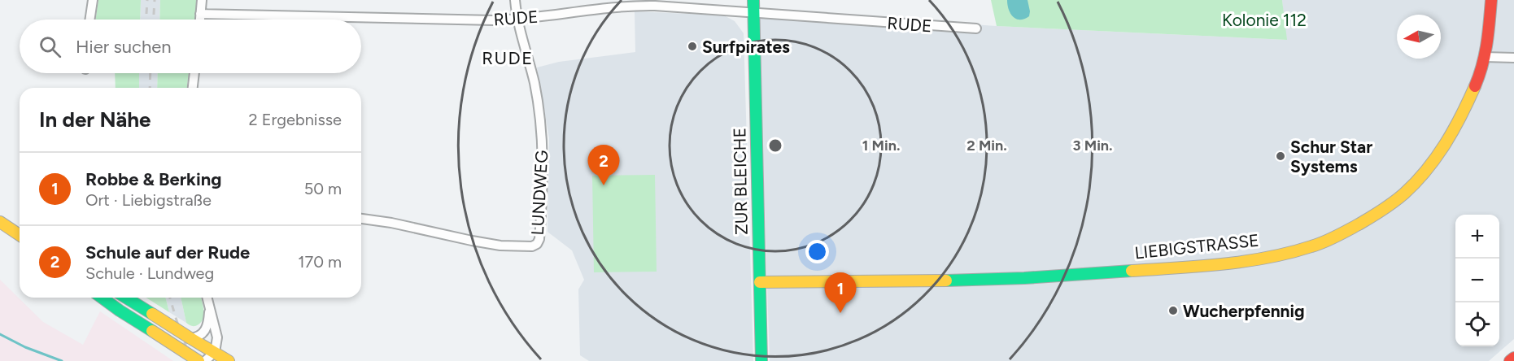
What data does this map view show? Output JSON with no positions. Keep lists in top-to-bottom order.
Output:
{
  "streets": {
    "main road": ["ZUR BLEICHE", "LIEBIGSTRASSE"],
    "street": ["RUDE", "LUNDWEG"]
  },
  "crossings": [
    ["RUDE", "ZUR BLEICHE"],
    ["RUDE", "LUNDWEG"],
    ["ZUR BLEICHE", "LIEBIGSTRASSE"]
  ],
  "districts": ["RUDE"],
  "parks": ["Kolonie 112"],
  "places": ["Surfpirates", "Schur Star Systems", "Wucherpfennig"],
  "north": "left",
  "page": {
    "search": "Hier suchen",
    "heading": ["In der Nähe", "2 Ergebnisse"],
    "pins": ["2", "1"],
    "list": [
      {
        "mark": "1",
        "name": "Robbe & Berking",
        "note": "Ort · Liebigstraße",
        "value": "50 m"
      },
      {
        "mark": "2",
        "name": "Schule auf der Rude",
        "note": "Schule · Lundweg",
        "value": "170 m"
      }
    ],
    "map_buttons": ["+", "−"]
  },
  "rings": ["1 Min.", "2 Min.", "3 Min."]
}
